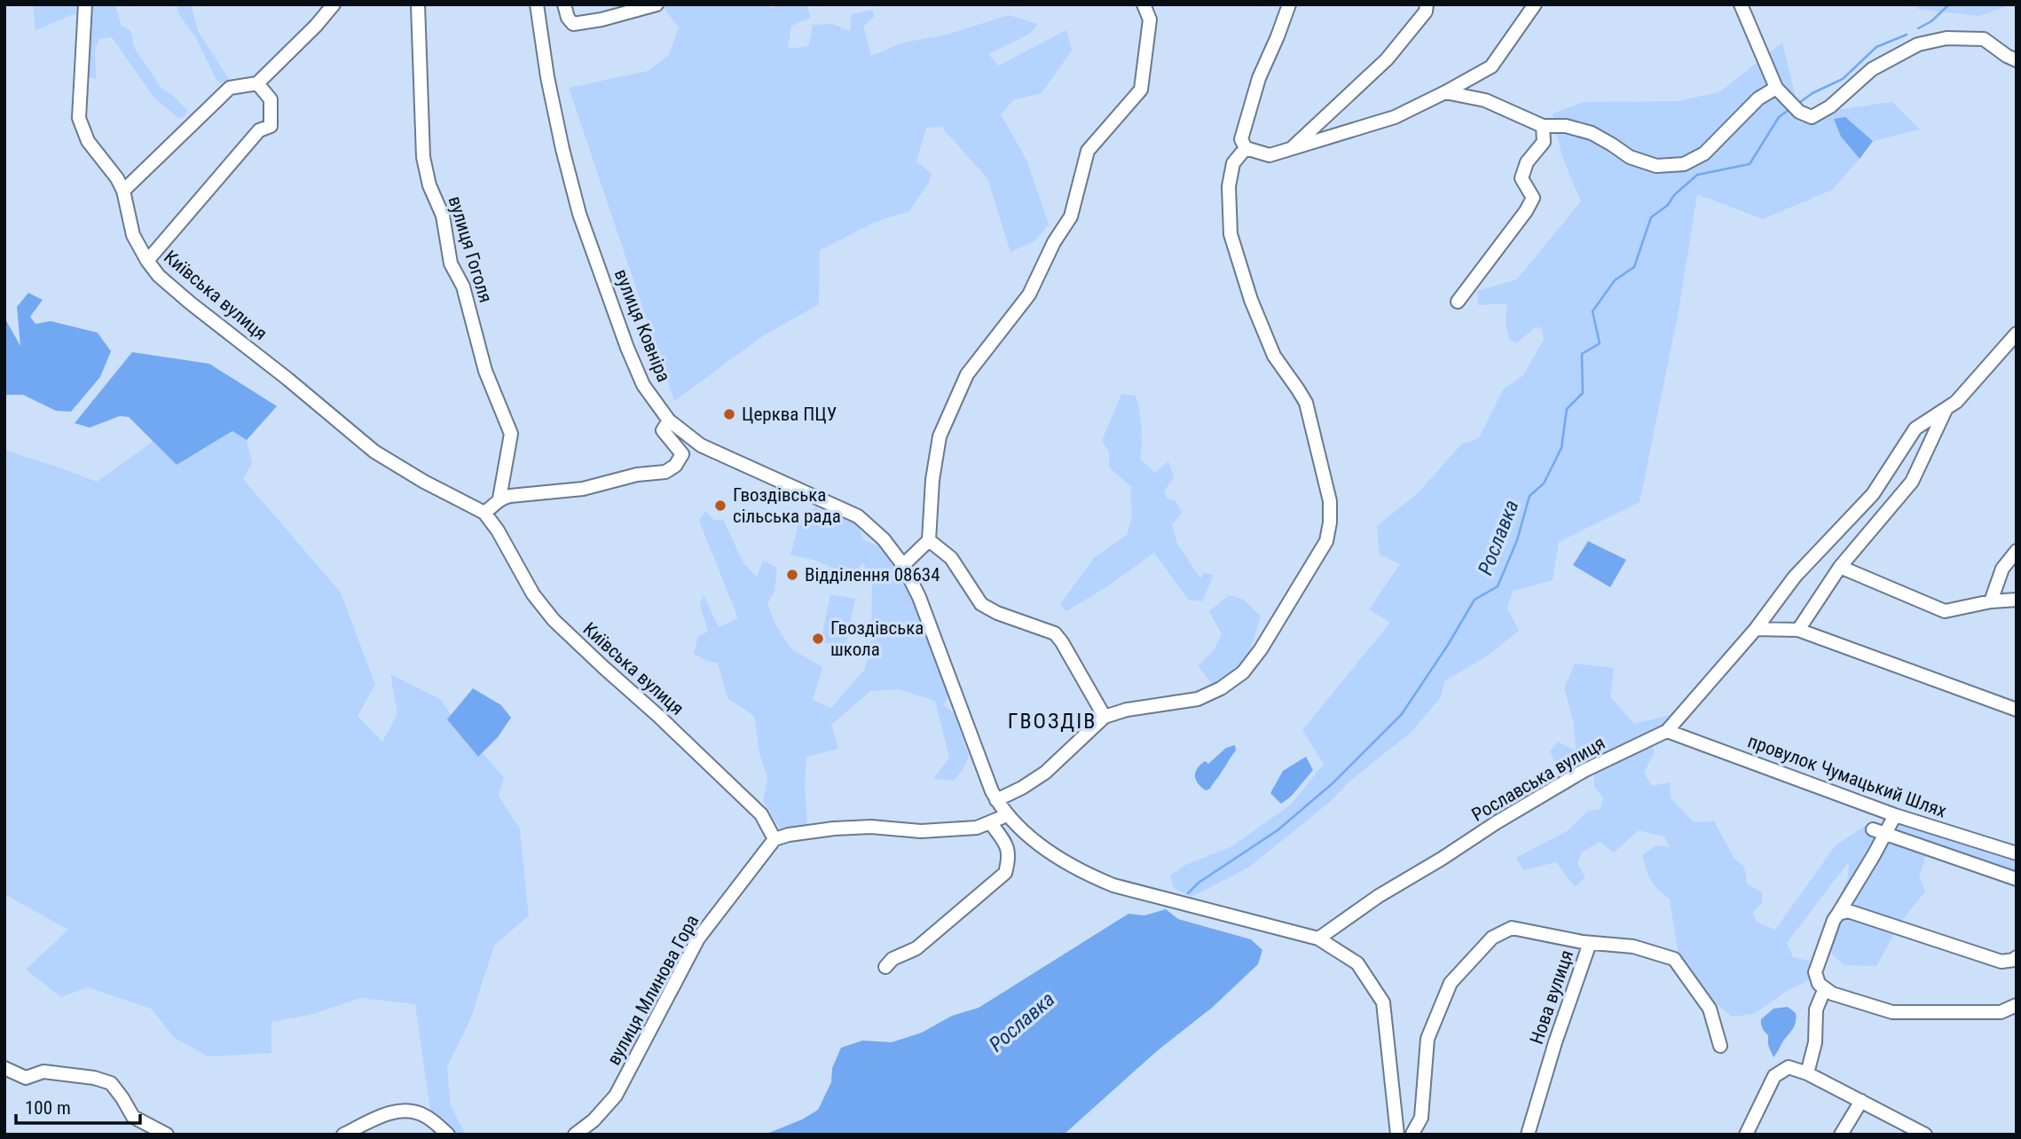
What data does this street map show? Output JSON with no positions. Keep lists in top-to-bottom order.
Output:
{
  "streets": {
    "street": [
      "вулиця Гоголя",
      "Київська вулиця",
      "вулиця Ковніра",
      "провулок Чумацький Шлях",
      "Рославська вулиця",
      "вулиця Млинова Гора",
      "Нова вулиця"
    ]
  },
  "crossings": [
    ["Київська вулиця", "вулиця Млинова Гора"],
    ["вулиця Ковніра", "Рославська вулиця"],
    ["провулок Чумацький Шлях", "Рославська вулиця"]
  ],
  "districts": ["ГВОЗДІВ"],
  "water": ["Рославка"],
  "places": [
    "Церква ПЦУ",
    "Гвоздівська сільська рада",
    "Відділення 08634",
    "Гвоздівська школа"
  ],
  "scale_bar": "100 m"
}
